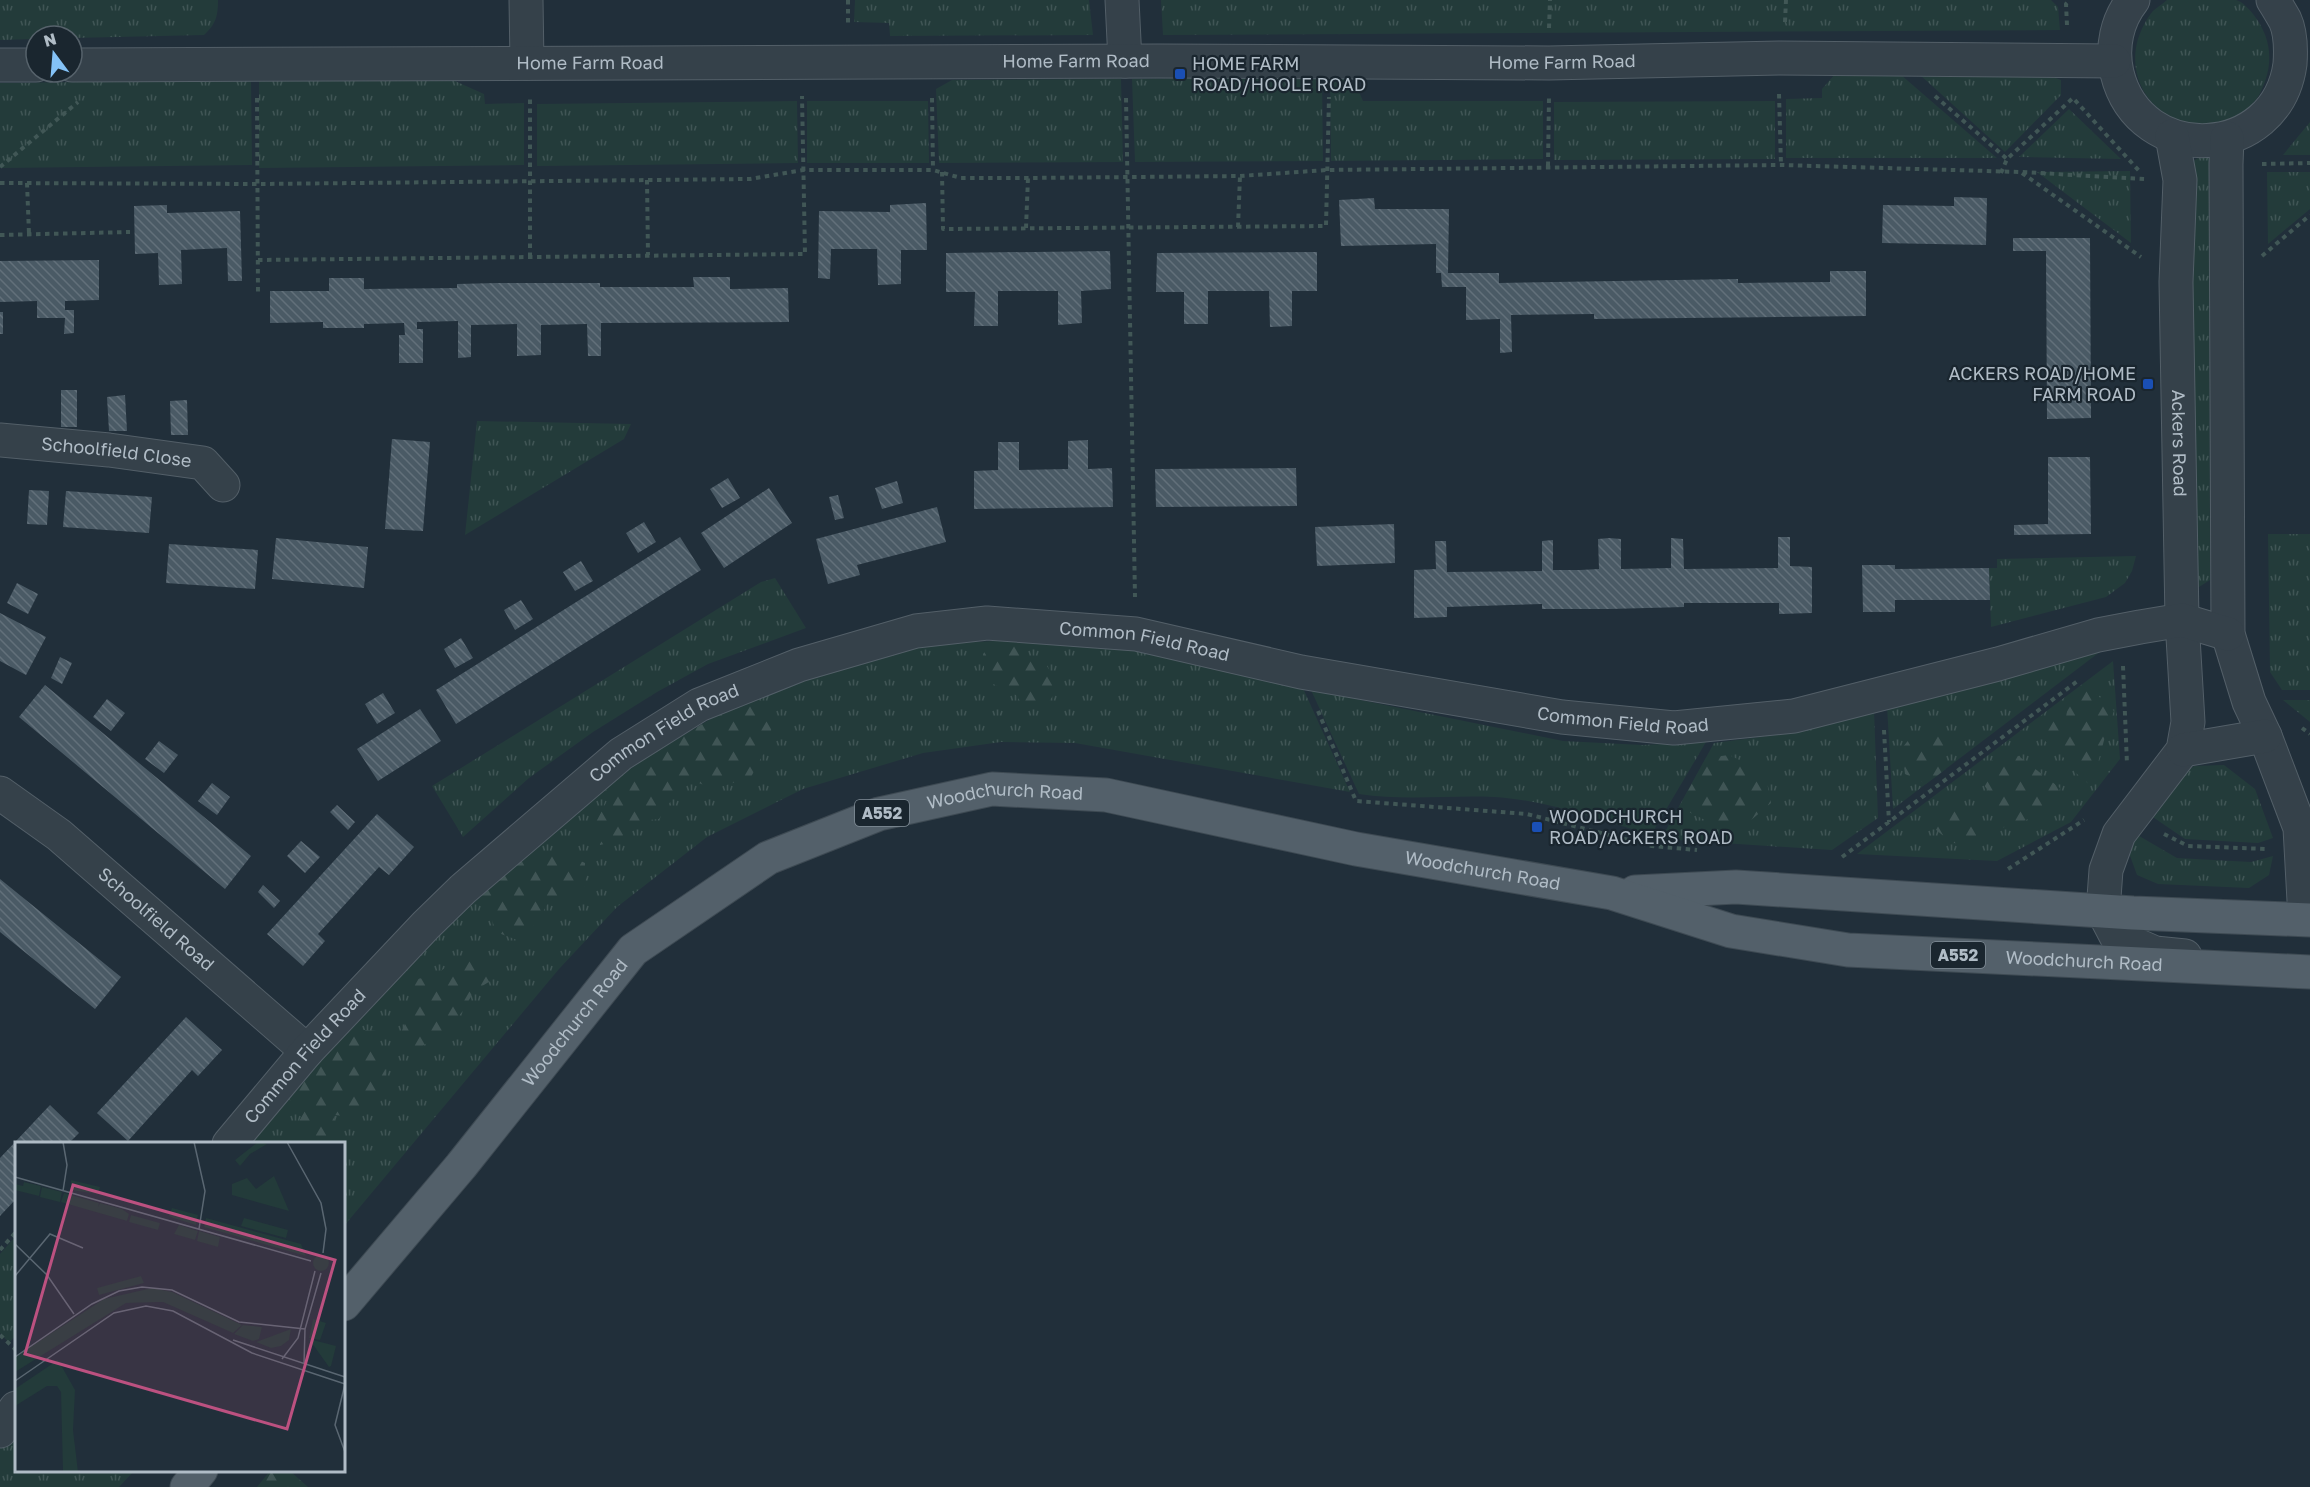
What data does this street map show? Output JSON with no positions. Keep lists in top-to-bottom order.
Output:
{
  "streets": {
    "main road": ["Woodchurch Road", "A552"],
    "street": [
      "Home Farm Road",
      "Ackers Road",
      "Schoolfield Close",
      "Common Field Road",
      "Schoolfield Road"
    ]
  },
  "crossings": [
    ["Ackers Road", "Common Field Road"],
    ["Ackers Road", "Woodchurch Road"],
    ["Common Field Road", "Schoolfield Road"]
  ],
  "places": {
    "transit": ["HOME FARM ROAD/HOOLE ROAD", "ACKERS ROAD/HOME FARM ROAD", "WOODCHURCH ROAD/ACKERS ROAD"]
  },
  "north": "top"
}
